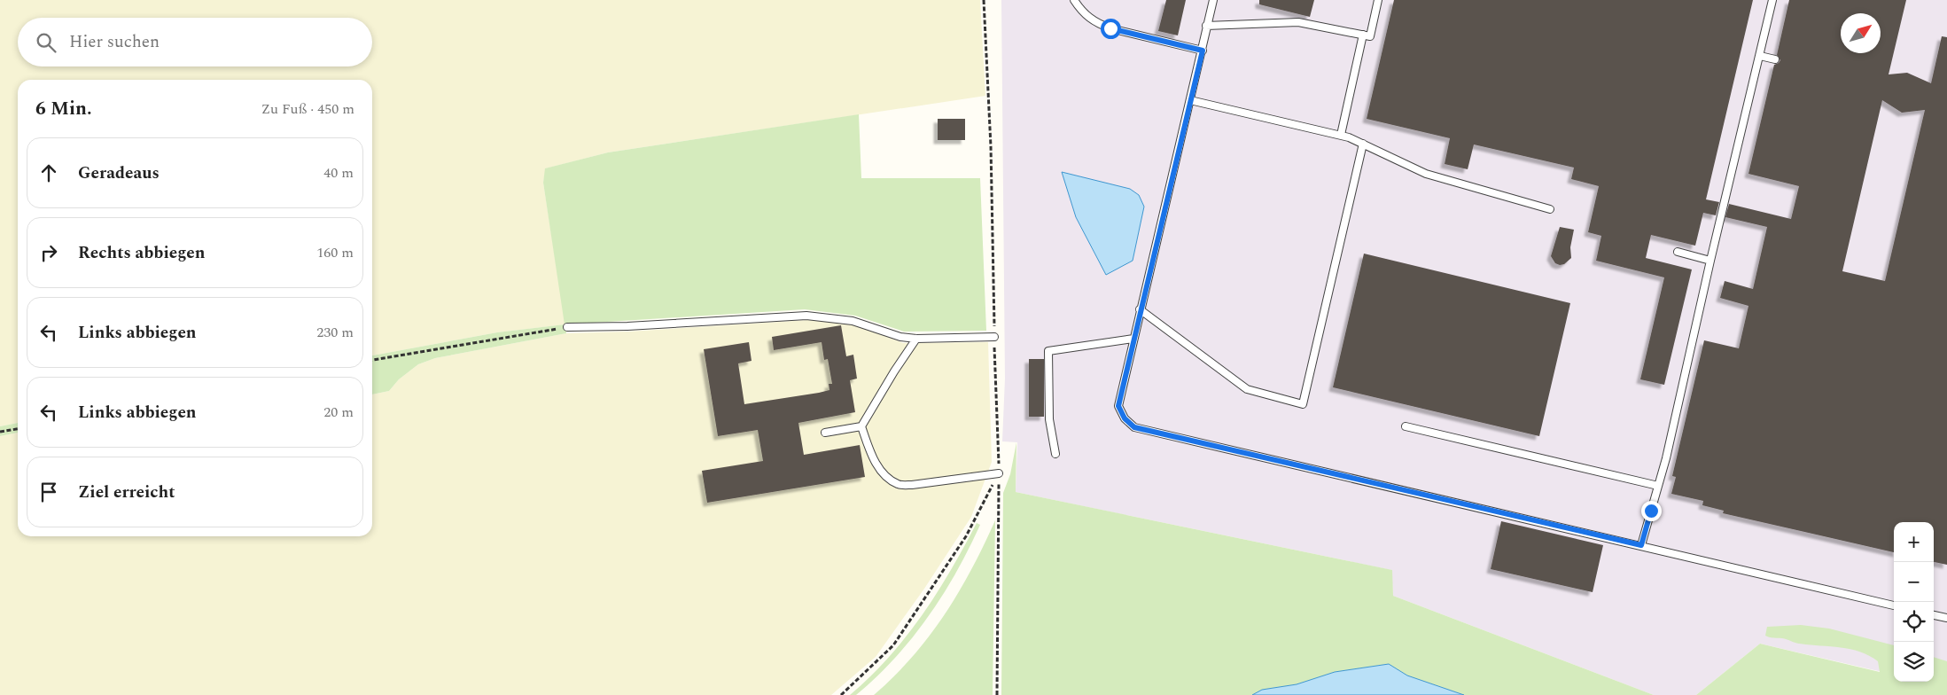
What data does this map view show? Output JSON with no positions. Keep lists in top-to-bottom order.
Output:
{
  "north": "top right",
  "page": {
    "search": "Hier suchen",
    "heading": ["6 Min.", "Zu Fuß · 450 m"],
    "list": [
      ["Geradeaus", "40 m"],
      ["Rechts abbiegen", "160 m"],
      ["Links abbiegen", "230 m"],
      ["Links abbiegen", "20 m"],
      "Ziel erreicht"
    ],
    "map_buttons": ["+", "−"]
  }
}
